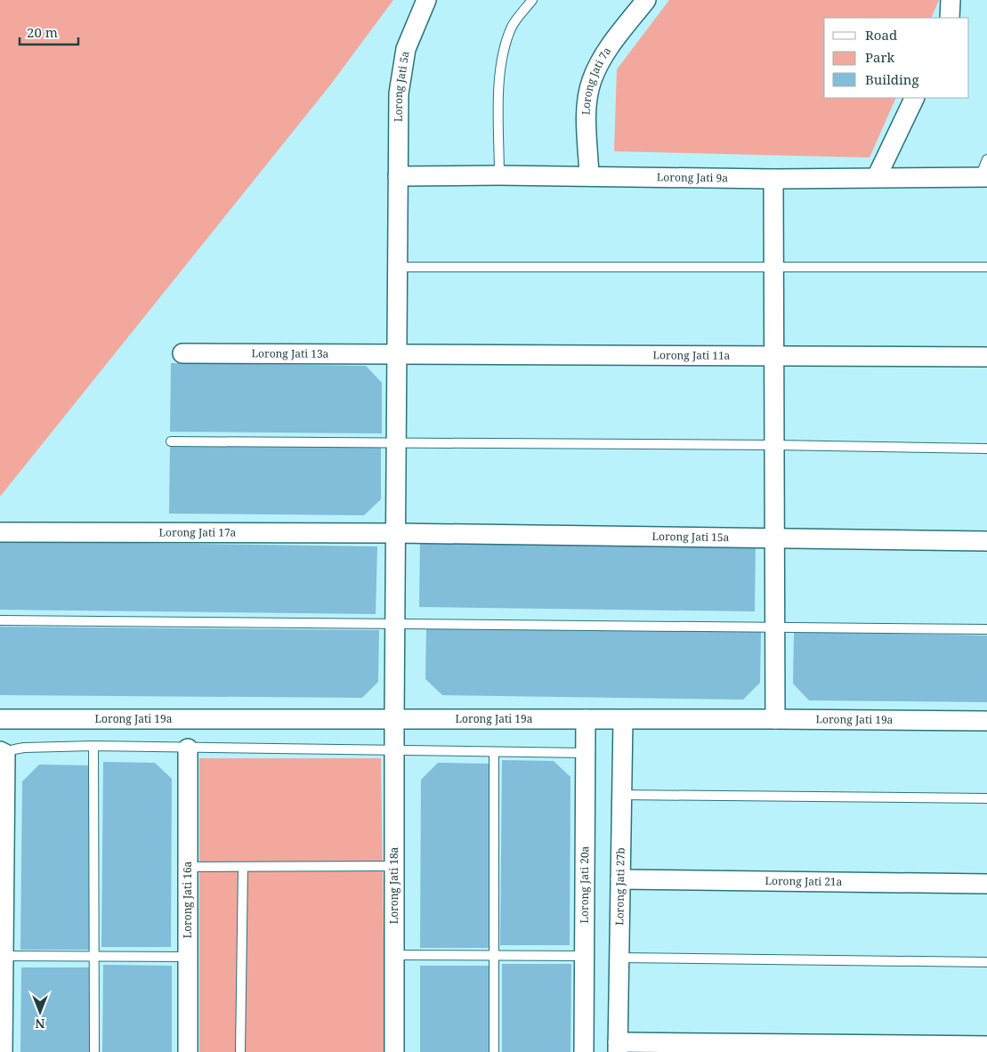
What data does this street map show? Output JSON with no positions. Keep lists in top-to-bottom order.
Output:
{
  "streets": {
    "street": [
      "Lorong Jati 7a",
      "Lorong Jati 5a",
      "Lorong Jati 9a",
      "Lorong Jati 13a",
      "Lorong Jati 11a",
      "Lorong Jati 17a",
      "Lorong Jati 15a",
      "Lorong Jati 19a",
      "Lorong Jati 21a",
      "Lorong Jati 18a",
      "Lorong Jati 20a",
      "Lorong Jati 27b",
      "Lorong Jati 16a"
    ]
  },
  "crossings": [
    ["Lorong Jati 7a", "Lorong Jati 9a"],
    ["Lorong Jati 5a", "Lorong Jati 9a"],
    ["Lorong Jati 5a", "Lorong Jati 13a"],
    ["Lorong Jati 5a", "Lorong Jati 11a"],
    ["Lorong Jati 5a", "Lorong Jati 18a"],
    ["Lorong Jati 13a", "Lorong Jati 11a"],
    ["Lorong Jati 17a", "Lorong Jati 15a"],
    ["Lorong Jati 17a", "Lorong Jati 18a"],
    ["Lorong Jati 15a", "Lorong Jati 18a"],
    ["Lorong Jati 19a", "Lorong Jati 18a"],
    ["Lorong Jati 19a", "Lorong Jati 20a"],
    ["Lorong Jati 19a", "Lorong Jati 27b"],
    ["Lorong Jati 21a", "Lorong Jati 27b"]
  ],
  "legend": ["Road", "Park", "Building"],
  "scale_bar": "20 m",
  "north": "bottom"
}
